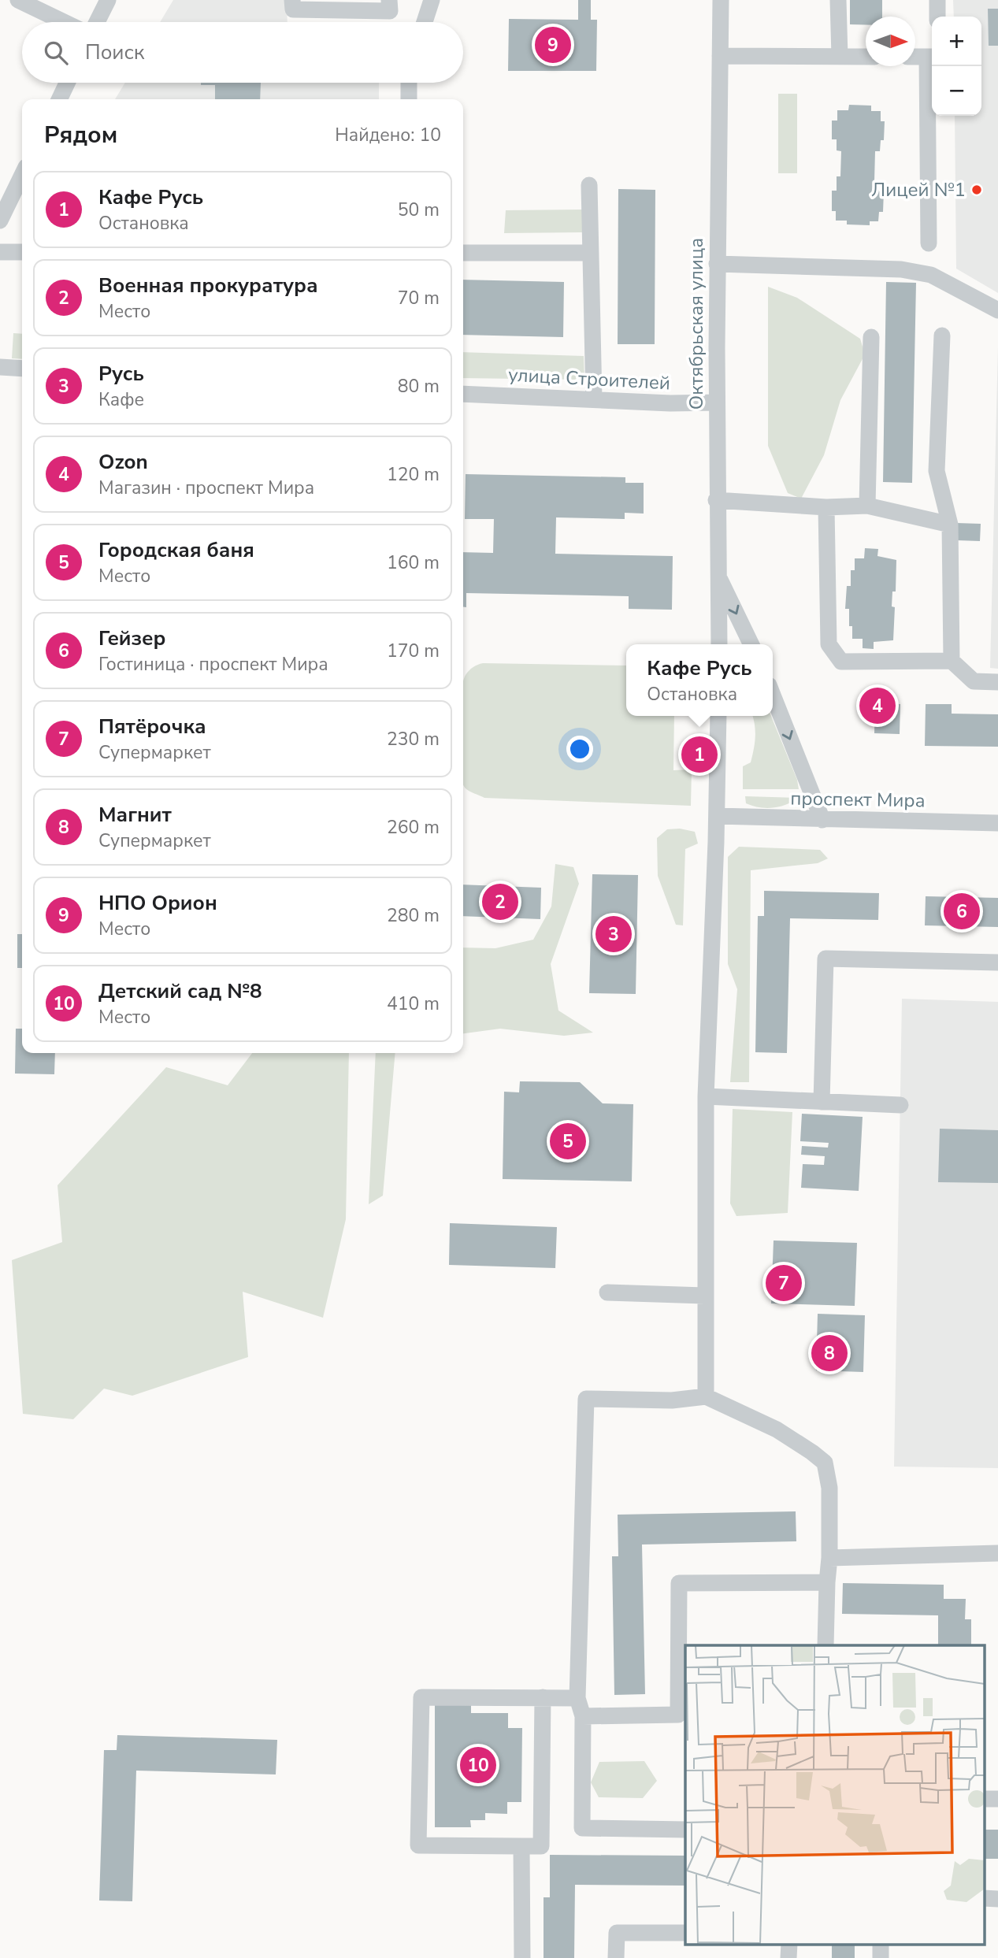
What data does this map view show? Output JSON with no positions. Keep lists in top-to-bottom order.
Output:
{
  "streets": {
    "street": ["Октябрьская улица", "улица Строителей", "проспект Мира"]
  },
  "crossings": [
    ["Октябрьская улица", "улица Строителей"]
  ],
  "places": ["Лицей №1"],
  "north": "right",
  "page": {
    "map_buttons": ["+", "−"],
    "search": "Поиск",
    "pins": [
      "9",
      "4",
      "1",
      "2",
      "6",
      "3",
      "5",
      "7",
      "8",
      "10"
    ],
    "heading": ["Рядом", "Найдено: 10"],
    "list": [
      {
        "mark": "1",
        "name": "Кафе Русь",
        "note": "Остановка",
        "value": "50 m"
      },
      {
        "mark": "2",
        "name": "Военная прокуратура",
        "note": "Место",
        "value": "70 m"
      },
      {
        "mark": "3",
        "name": "Русь",
        "note": "Кафе",
        "value": "80 m"
      },
      {
        "mark": "4",
        "name": "Ozon",
        "note": "Магазин · проспект Мира",
        "value": "120 m"
      },
      {
        "mark": "5",
        "name": "Городская баня",
        "note": "Место",
        "value": "160 m"
      },
      {
        "mark": "6",
        "name": "Гейзер",
        "note": "Гостиница · проспект Мира",
        "value": "170 m"
      },
      {
        "mark": "7",
        "name": "Пятёрочка",
        "note": "Супермаркет",
        "value": "230 m"
      },
      {
        "mark": "8",
        "name": "Магнит",
        "note": "Супермаркет",
        "value": "260 m"
      },
      {
        "mark": "9",
        "name": "НПО Орион",
        "note": "Место",
        "value": "280 m"
      },
      {
        "mark": "10",
        "name": "Детский сад №8",
        "note": "Место",
        "value": "410 m"
      }
    ],
    "popup": ["Кафе Русь", "Остановка"]
  }
}
